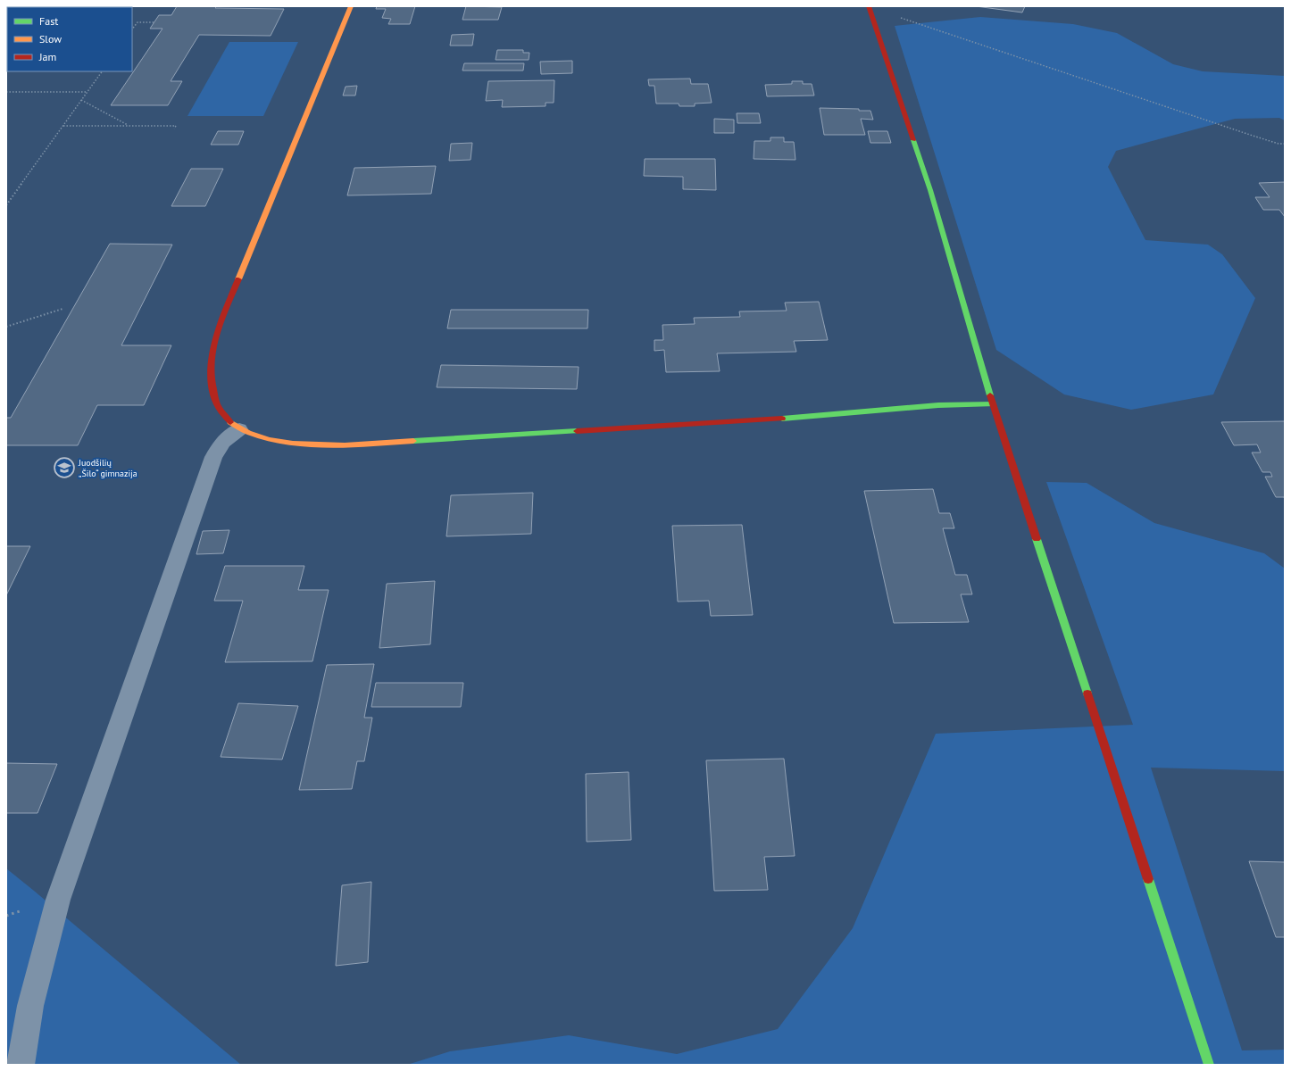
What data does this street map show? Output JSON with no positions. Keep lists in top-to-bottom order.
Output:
{
  "places": {
    "school or university": ["Juodšilių „Šilo“ gimnazija"]
  },
  "legend": ["Fast", "Slow", "Jam"]
}
